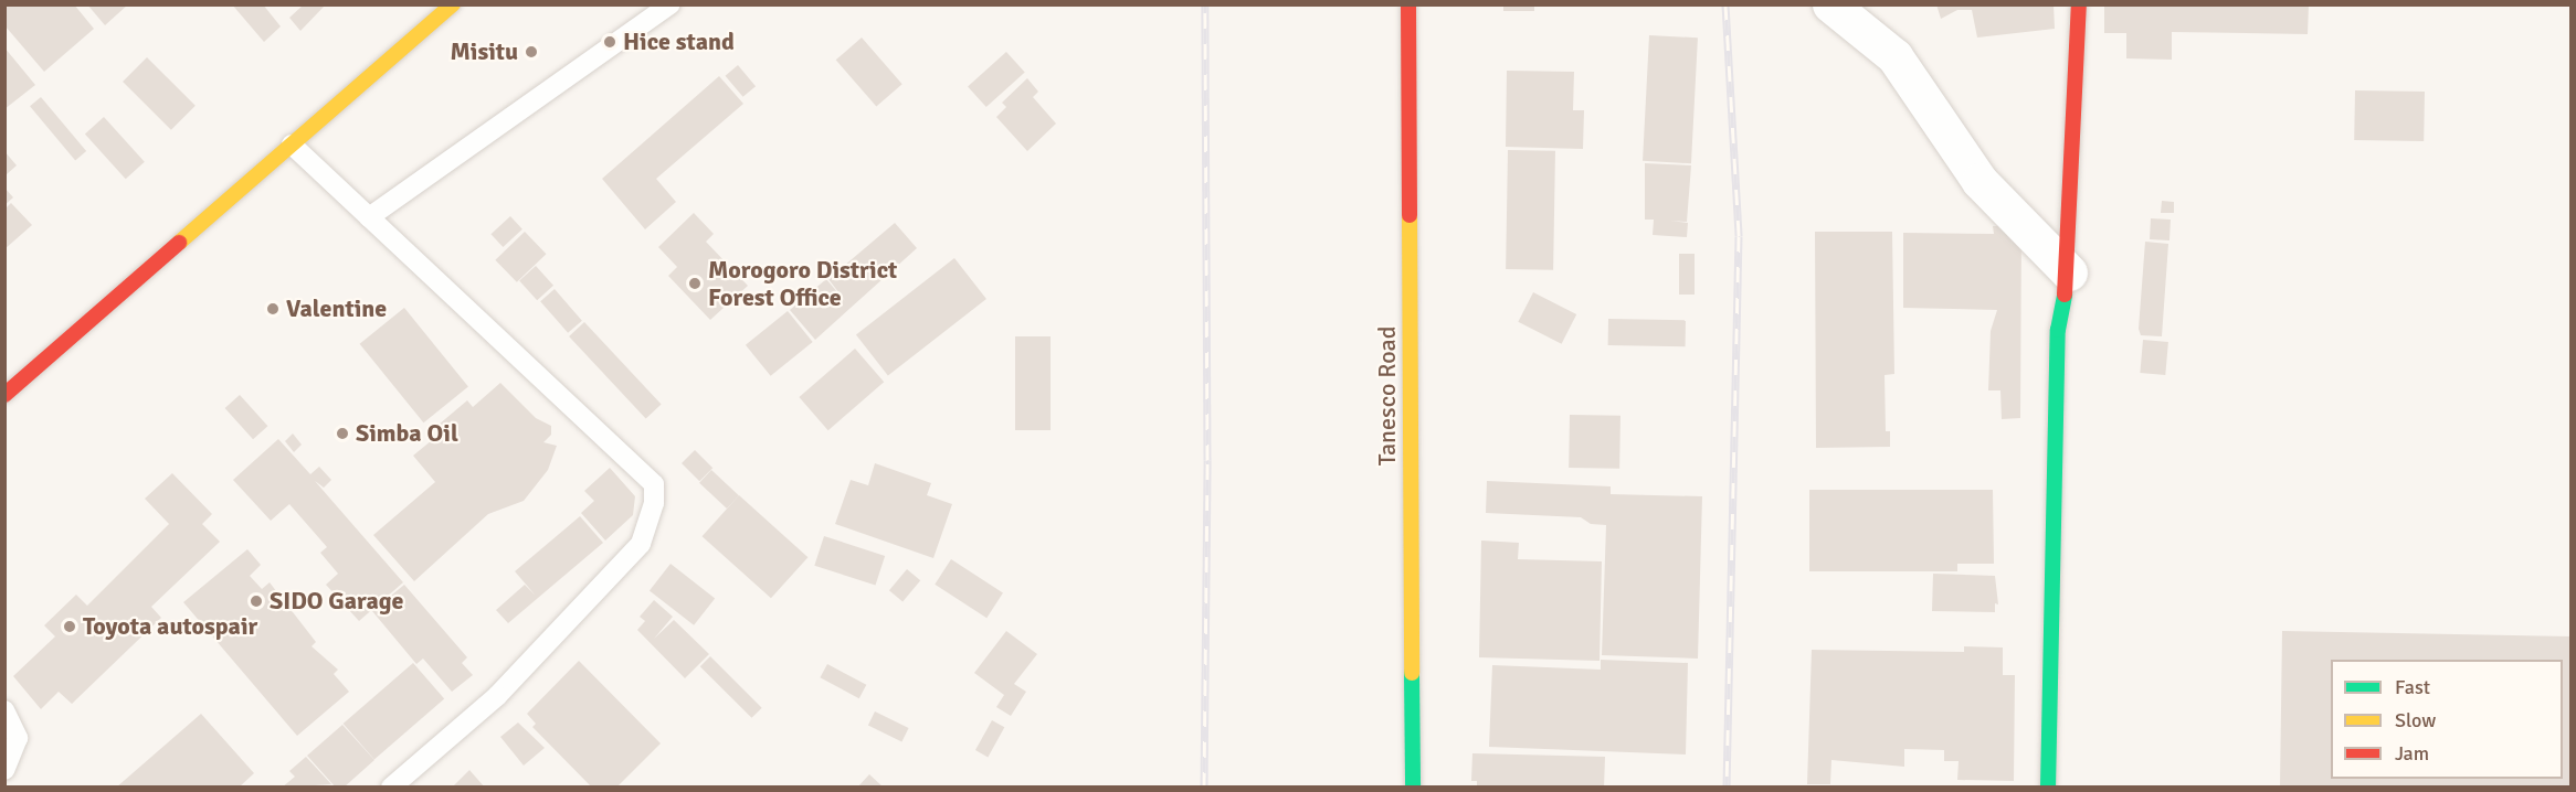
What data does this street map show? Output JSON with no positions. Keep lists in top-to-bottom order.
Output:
{
  "streets": {
    "street": ["Tanesco Road"]
  },
  "places": [
    "Hice stand",
    "Misitu",
    "Morogoro District Forest Office",
    "Valentine",
    "Simba Oil",
    "SIDO Garage",
    "Toyota autospair"
  ],
  "legend": ["Fast", "Slow", "Jam"]
}
